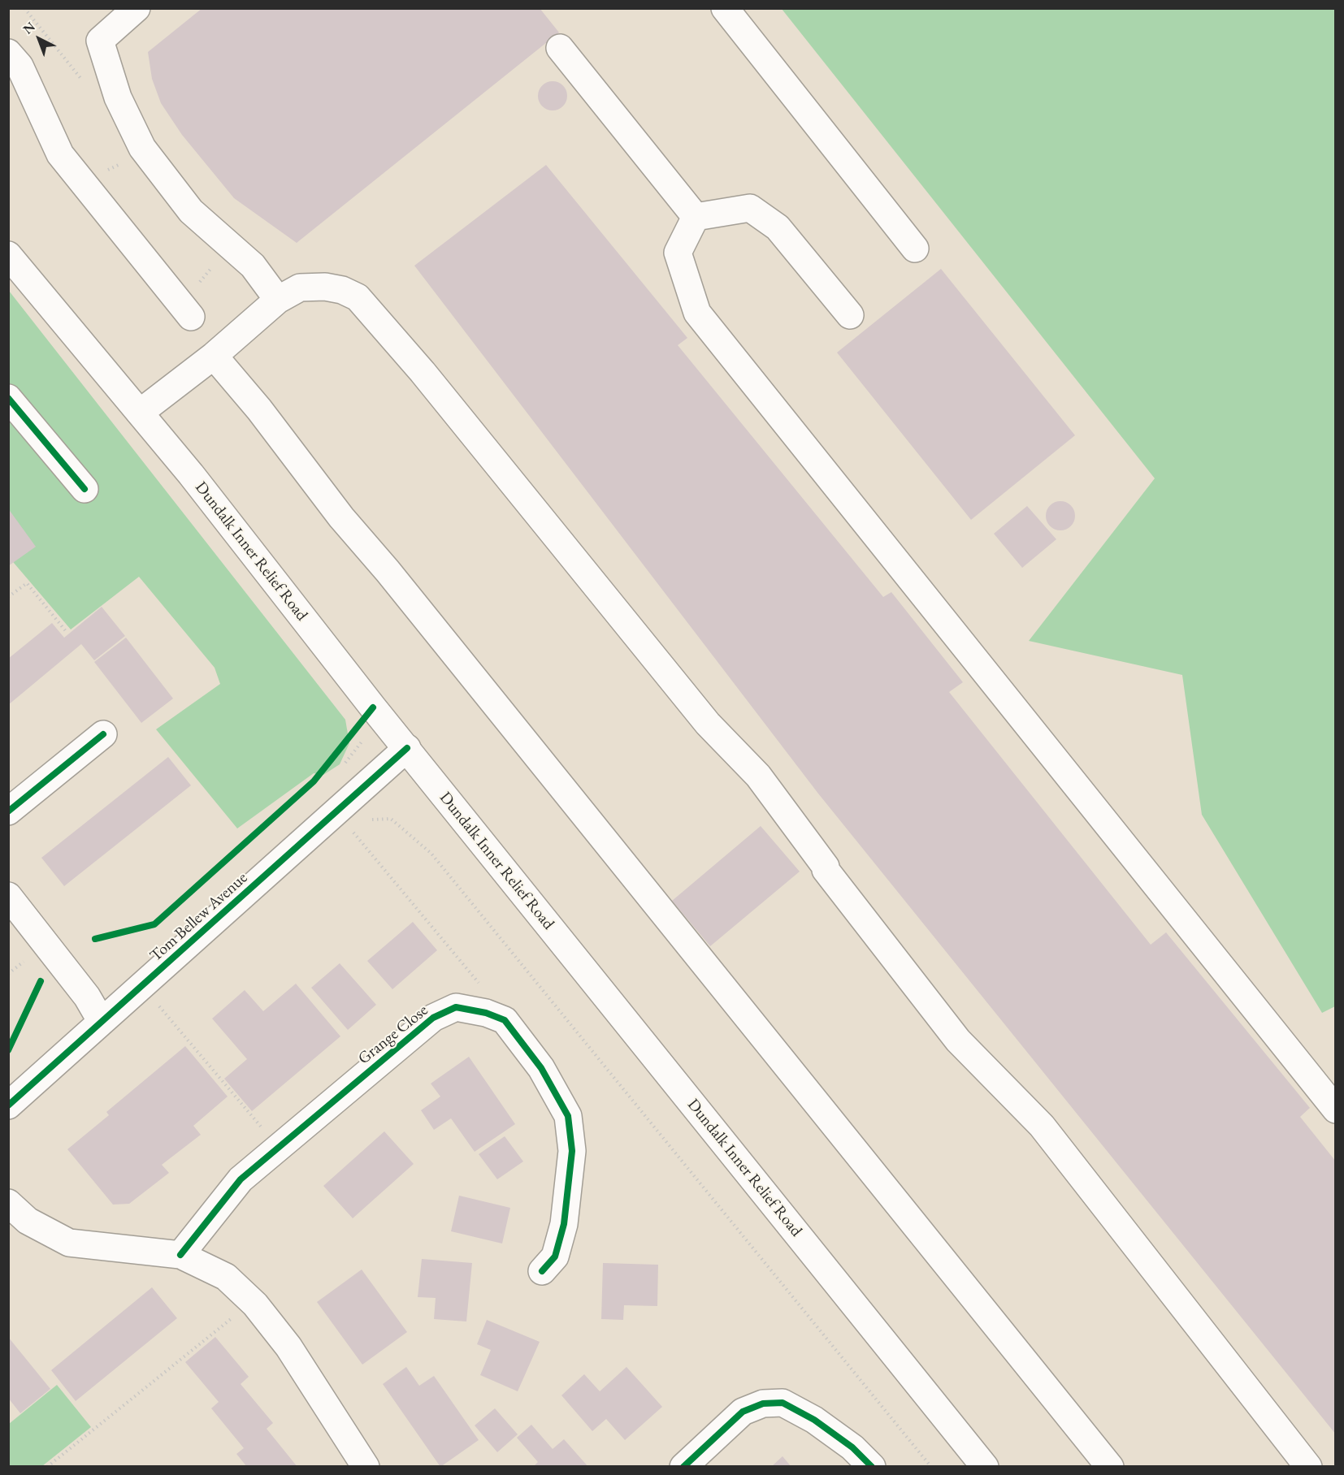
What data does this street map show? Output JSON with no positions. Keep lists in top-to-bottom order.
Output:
{
  "streets": {
    "street": ["Dundalk Inner Relief Road", "Tom Bellew Avenue", "Grange Close"]
  },
  "crossings": [
    ["Dundalk Inner Relief Road", "Tom Bellew Avenue"]
  ],
  "north": "top left"
}
